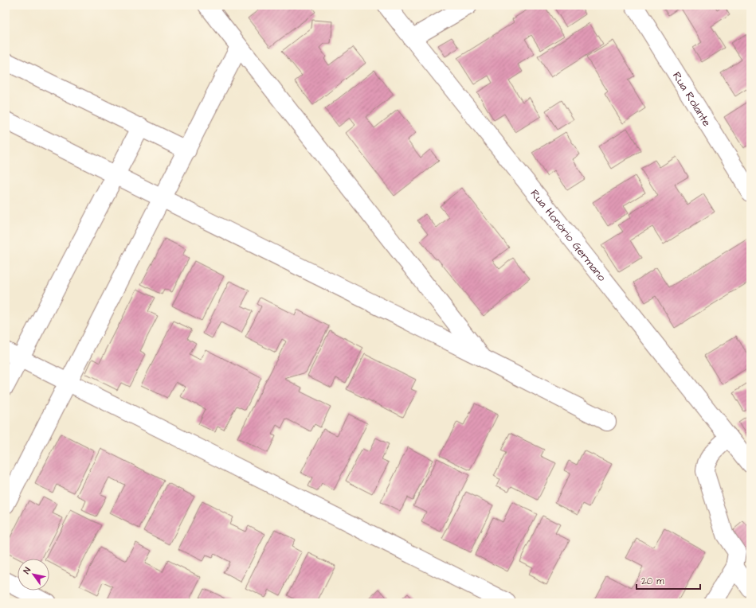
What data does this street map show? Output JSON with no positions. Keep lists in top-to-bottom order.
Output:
{
  "streets": {
    "street": ["Rua Rolante", "Rua Honório Germano"]
  },
  "scale_bar": "20 m",
  "north": "top left"
}
